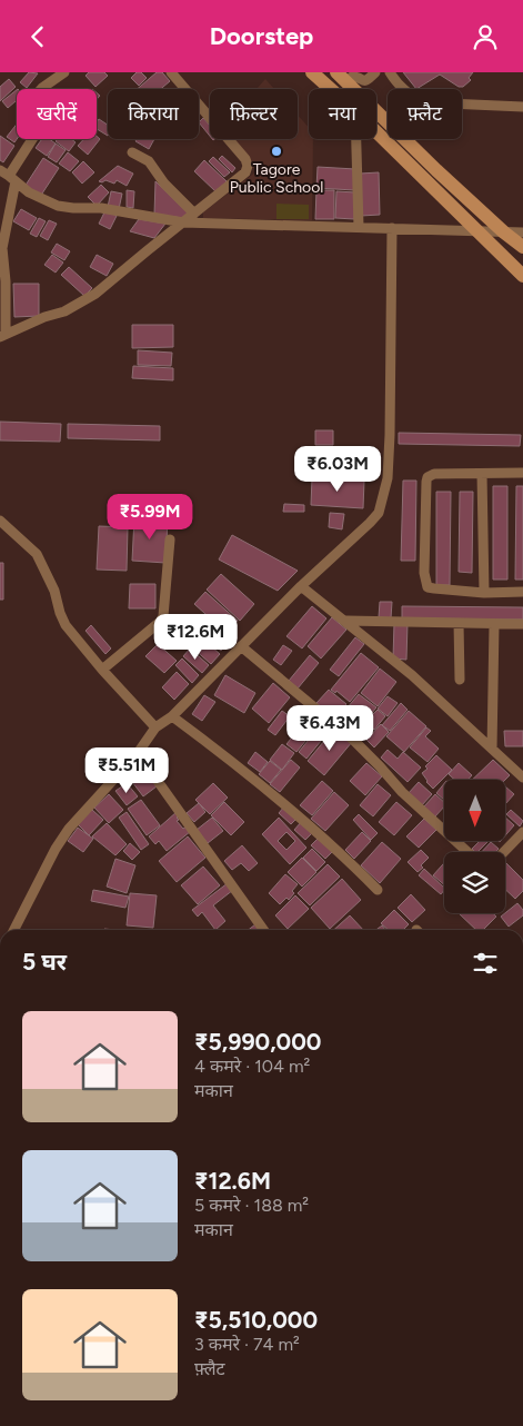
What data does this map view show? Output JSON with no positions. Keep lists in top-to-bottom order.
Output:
{
  "places": ["Tagore Public School"],
  "north": "bottom",
  "page": {
    "header": "Doorstep",
    "chip": [
      "खरीदें",
      "किराया",
      "फ़िल्टर",
      "नया",
      "फ़्लैट"
    ],
    "price": [
      "₹6.03M",
      "₹5.99M",
      "₹12.6M",
      "₹6.43M",
      "₹5.51M"
    ],
    "heading": "5 घर",
    "list": [
      {
        "name": "₹5,990,000",
        "note": "4 कमरे · 104 m² · मकान"
      },
      {
        "name": "₹12.6M",
        "note": "5 कमरे · 188 m² · मकान"
      },
      {
        "name": "₹5,510,000",
        "note": "3 कमरे · 74 m² · फ़्लैट"
      }
    ]
  }
}
